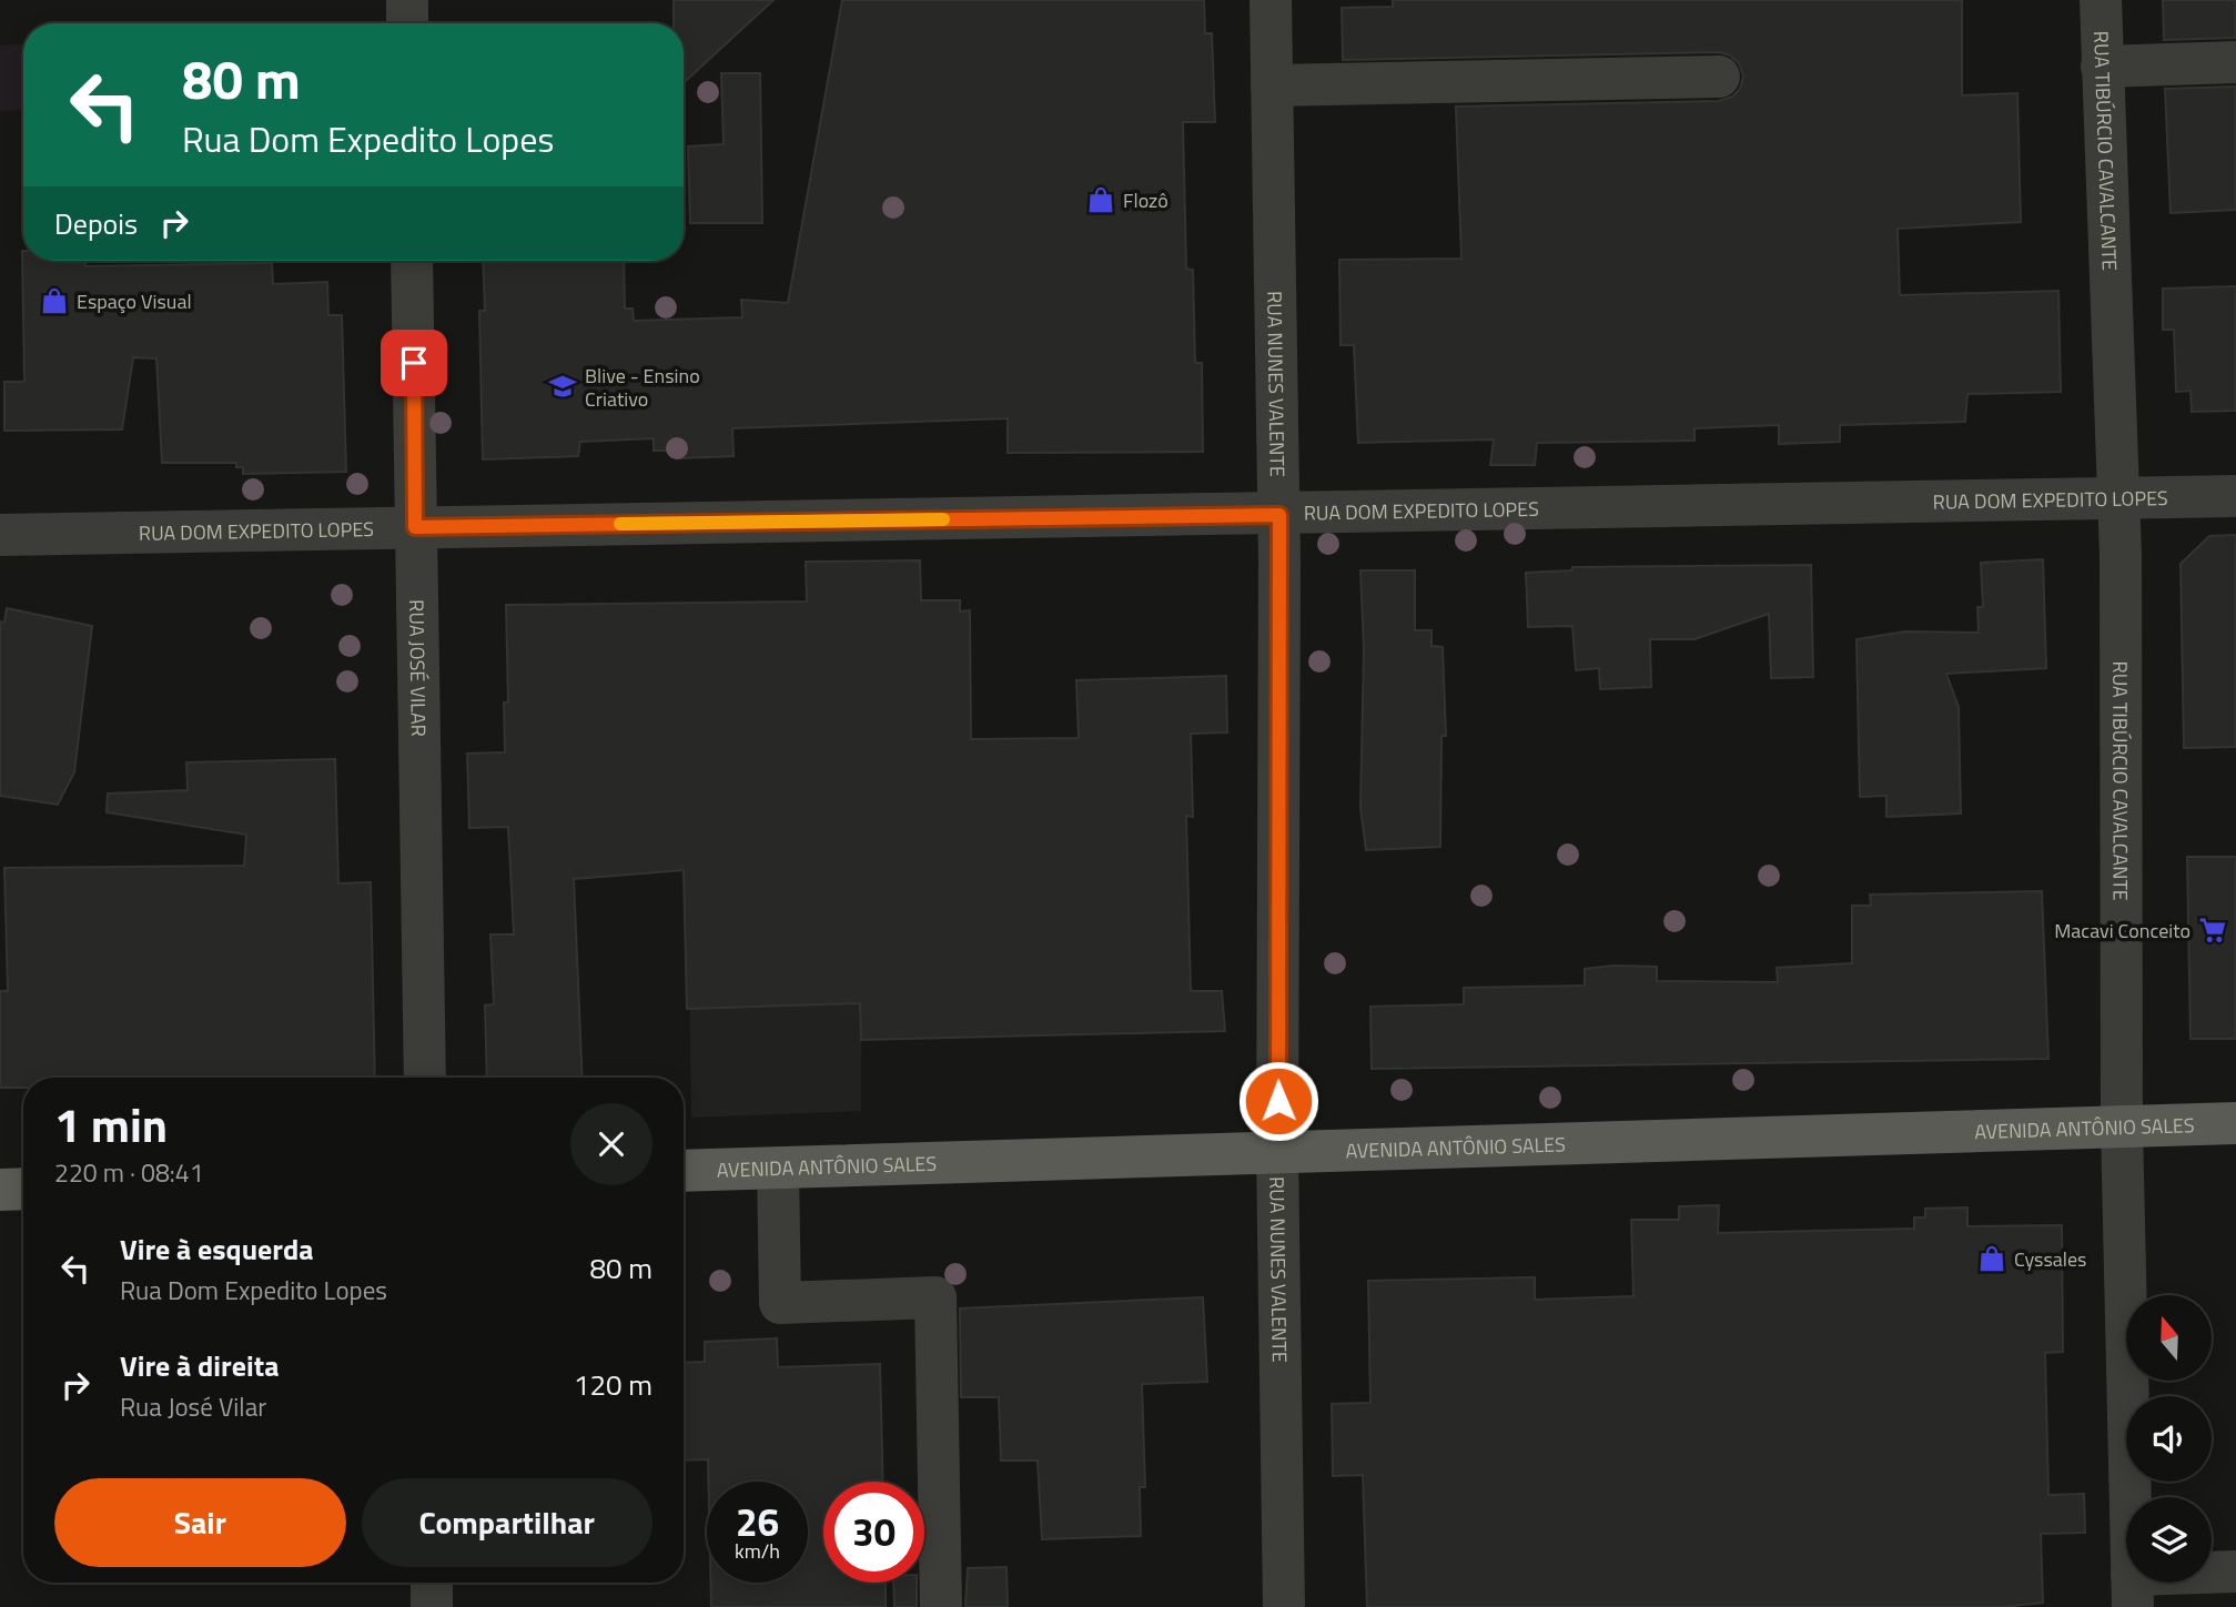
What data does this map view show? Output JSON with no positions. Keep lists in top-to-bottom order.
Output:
{
  "streets": {
    "main road": ["AVENIDA ANTÔNIO SALES"],
    "street": [
      "RUA TIBÚRCIO CAVALCANTE",
      "RUA NUNES VALENTE",
      "RUA DOM EXPEDITO LOPES",
      "RUA JOSÉ VILAR"
    ]
  },
  "crossings": [
    ["RUA TIBÚRCIO CAVALCANTE", "RUA DOM EXPEDITO LOPES"],
    ["RUA TIBÚRCIO CAVALCANTE", "AVENIDA ANTÔNIO SALES"],
    ["RUA NUNES VALENTE", "RUA DOM EXPEDITO LOPES"],
    ["RUA NUNES VALENTE", "AVENIDA ANTÔNIO SALES"],
    ["RUA DOM EXPEDITO LOPES", "RUA JOSÉ VILAR"]
  ],
  "places": {
    "shop": ["Flozô", "Espaço Visual", "Cyssales"],
    "school or university": ["Blive - Ensino Criativo"],
    "supermarket": ["Macavi Conceito"]
  },
  "north": "top",
  "page": {
    "turn": ["80 m", "Rua Dom Expedito Lopes"],
    "then": "Depois",
    "heading": ["1 min", "220 m · 08:41"],
    "list": [
      {
        "name": "Vire à esquerda",
        "note": "Rua Dom Expedito Lopes",
        "value": "80 m"
      },
      {
        "name": "Vire à direita",
        "note": "Rua José Vilar",
        "value": "120 m"
      }
    ],
    "buttons": ["Sair", "Compartilhar"],
    "speed": "26 km/h",
    "limit": "30"
  }
}
